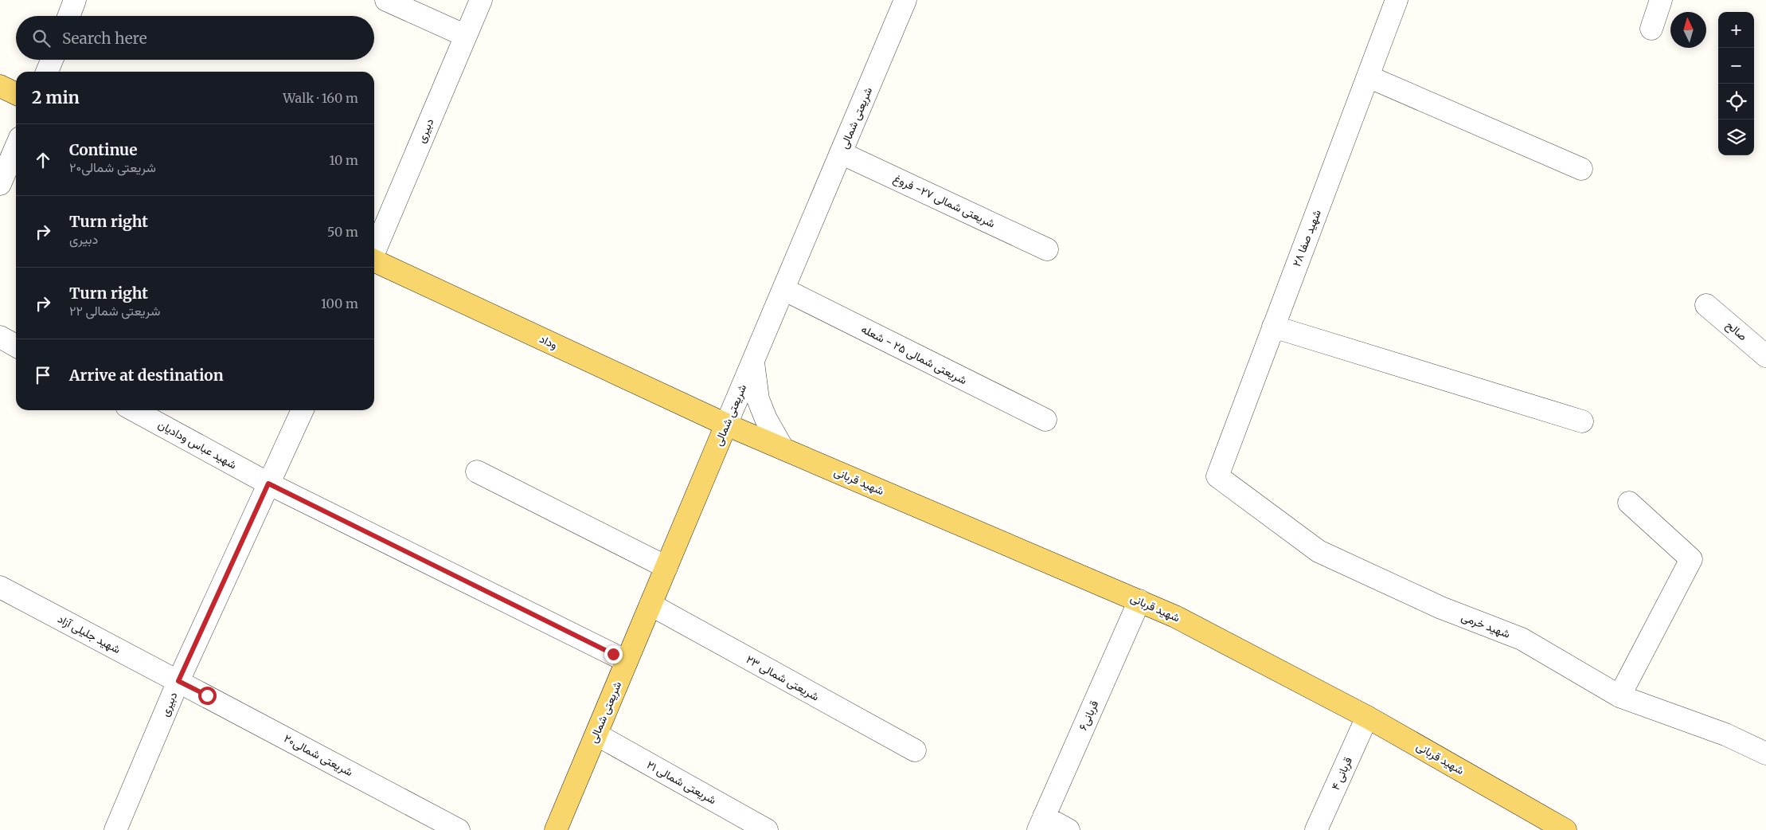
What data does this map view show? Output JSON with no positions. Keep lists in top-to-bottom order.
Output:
{
  "streets": {
    "main road": ["شریعتی شمالی", "وداد", "شهید قربانی"],
    "street": [
      "دبیری",
      "شریعتی شمالی ۲۷- فروغ",
      "شهید صفا ۲۸",
      "صالح",
      "شریعتی شمالی ۲۵ - شعله",
      "شهید عباس ودادیان",
      "شهید خرمی",
      "شهید جلیلی آزاد",
      "شریعتی شمالی ۲۳",
      "قربانی۶",
      "شریعتی شمالی۲۰",
      "قربانی ۴",
      "شریعتی شمالی ۲۱"
    ]
  },
  "crossings": [
    ["شریعتی شمالی", "شریعتی شمالی ۲۷- فروغ"],
    ["شریعتی شمالی", "وداد"],
    ["شریعتی شمالی", "شریعتی شمالی ۲۵ - شعله"],
    ["شریعتی شمالی", "شهید عباس ودادیان"],
    ["شریعتی شمالی", "شهید قربانی"],
    ["شریعتی شمالی", "شریعتی شمالی ۲۳"],
    ["شریعتی شمالی", "شریعتی شمالی ۲۱"],
    ["دبیری", "شهید عباس ودادیان"],
    ["دبیری", "شهید جلیلی آزاد"],
    ["دبیری", "شریعتی شمالی۲۰"],
    ["شهید صفا ۲۸", "شهید خرمی"],
    ["وداد", "شهید قربانی"],
    ["شهید قربانی", "قربانی۶"],
    ["شهید قربانی", "قربانی ۴"],
    ["شهید جلیلی آزاد", "شریعتی شمالی۲۰"]
  ],
  "north": "top",
  "page": {
    "map_buttons": ["+", "−"],
    "search": "Search here",
    "heading": ["2 min", "Walk · 160 m"],
    "list": [
      ["Continue", "شریعتی شمالی۲۰", "10 m"],
      ["Turn right", "دبیری", "50 m"],
      ["Turn right", "شریعتی شمالی ٢٢", "100 m"],
      "Arrive at destination"
    ]
  }
}
